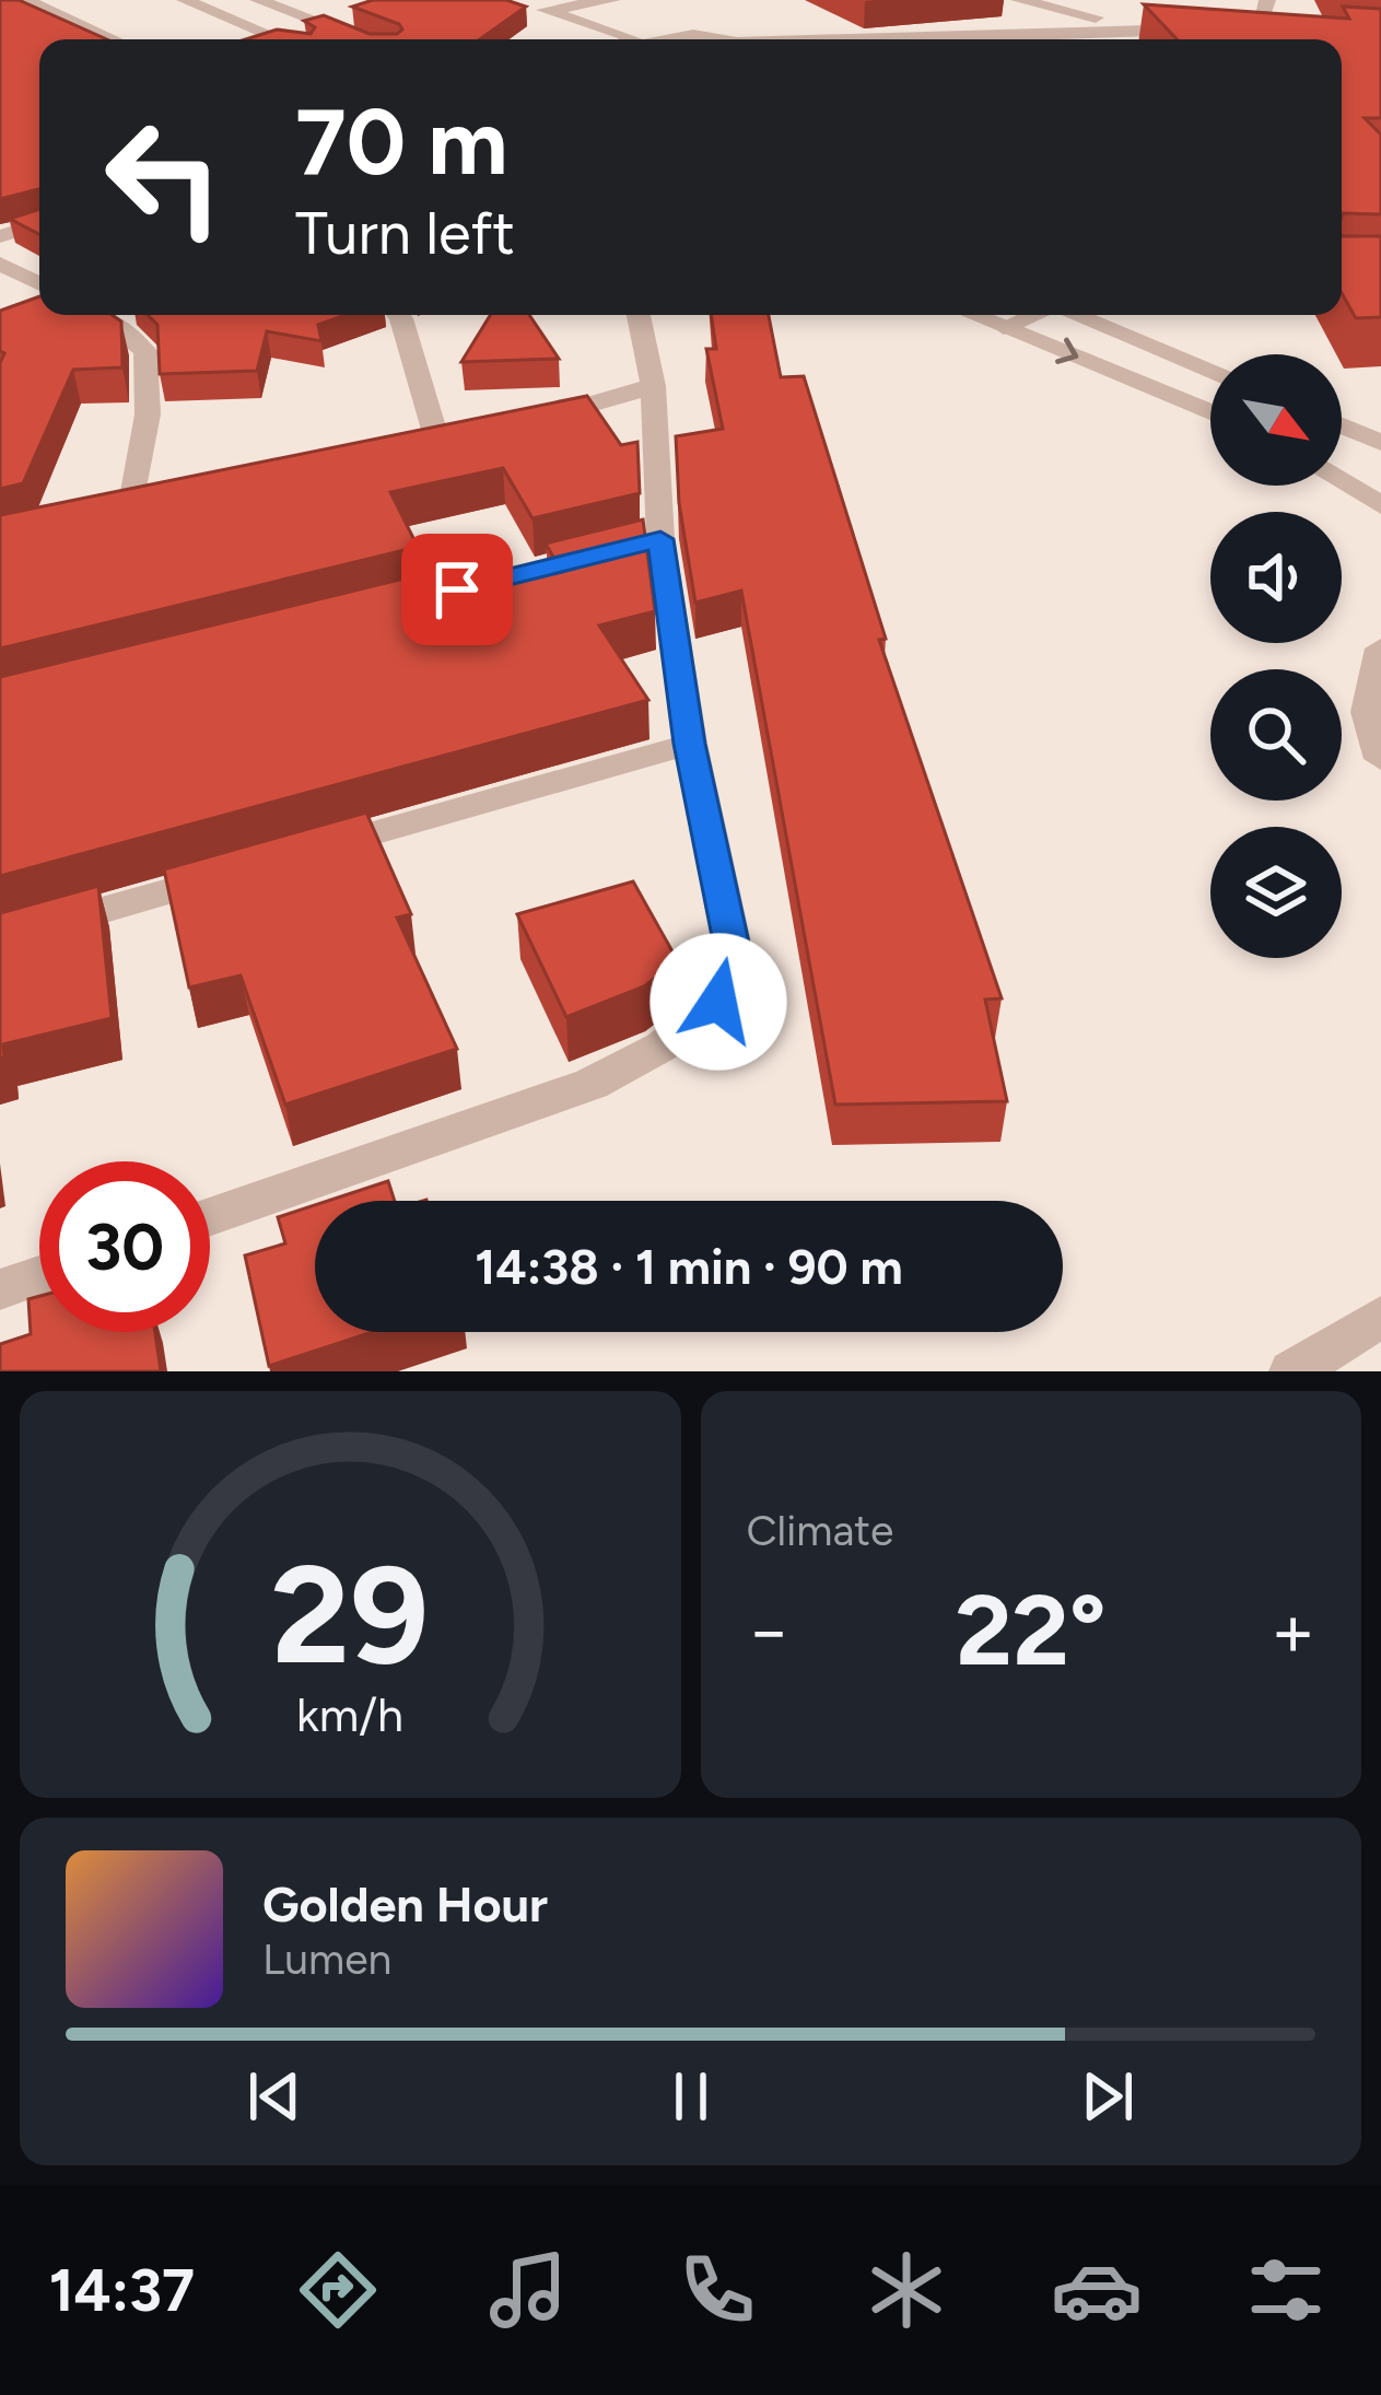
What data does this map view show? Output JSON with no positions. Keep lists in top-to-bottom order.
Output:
{
  "north": "bottom right",
  "page": {
    "turn": ["70 m", "Turn left"],
    "limit": "30",
    "trip": "14:38 · 1 min · 90 m",
    "tile": "Climate",
    "heat": ["−", "22°", "+"],
    "song": ["Golden Hour", "Lumen"],
    "tabs": "14:37",
    "gauge": ["29", "km/h"]
  }
}
